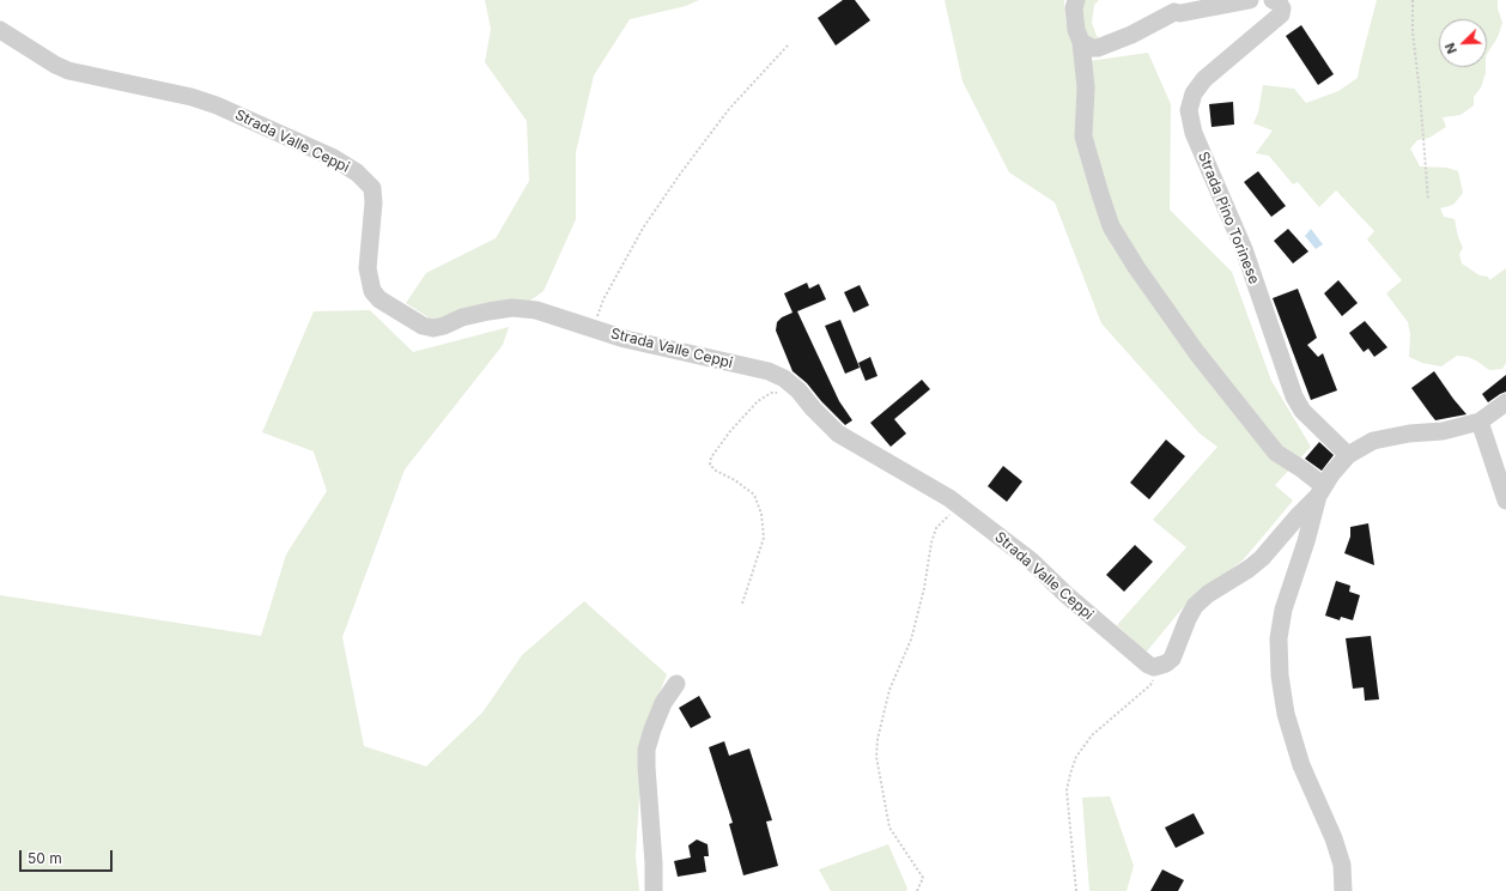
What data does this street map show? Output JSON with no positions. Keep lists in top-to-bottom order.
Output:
{
  "streets": {
    "street": ["Strada Valle Ceppi", "Strada Pino Torinese"]
  },
  "scale_bar": "50 m",
  "north": "bottom left"
}
